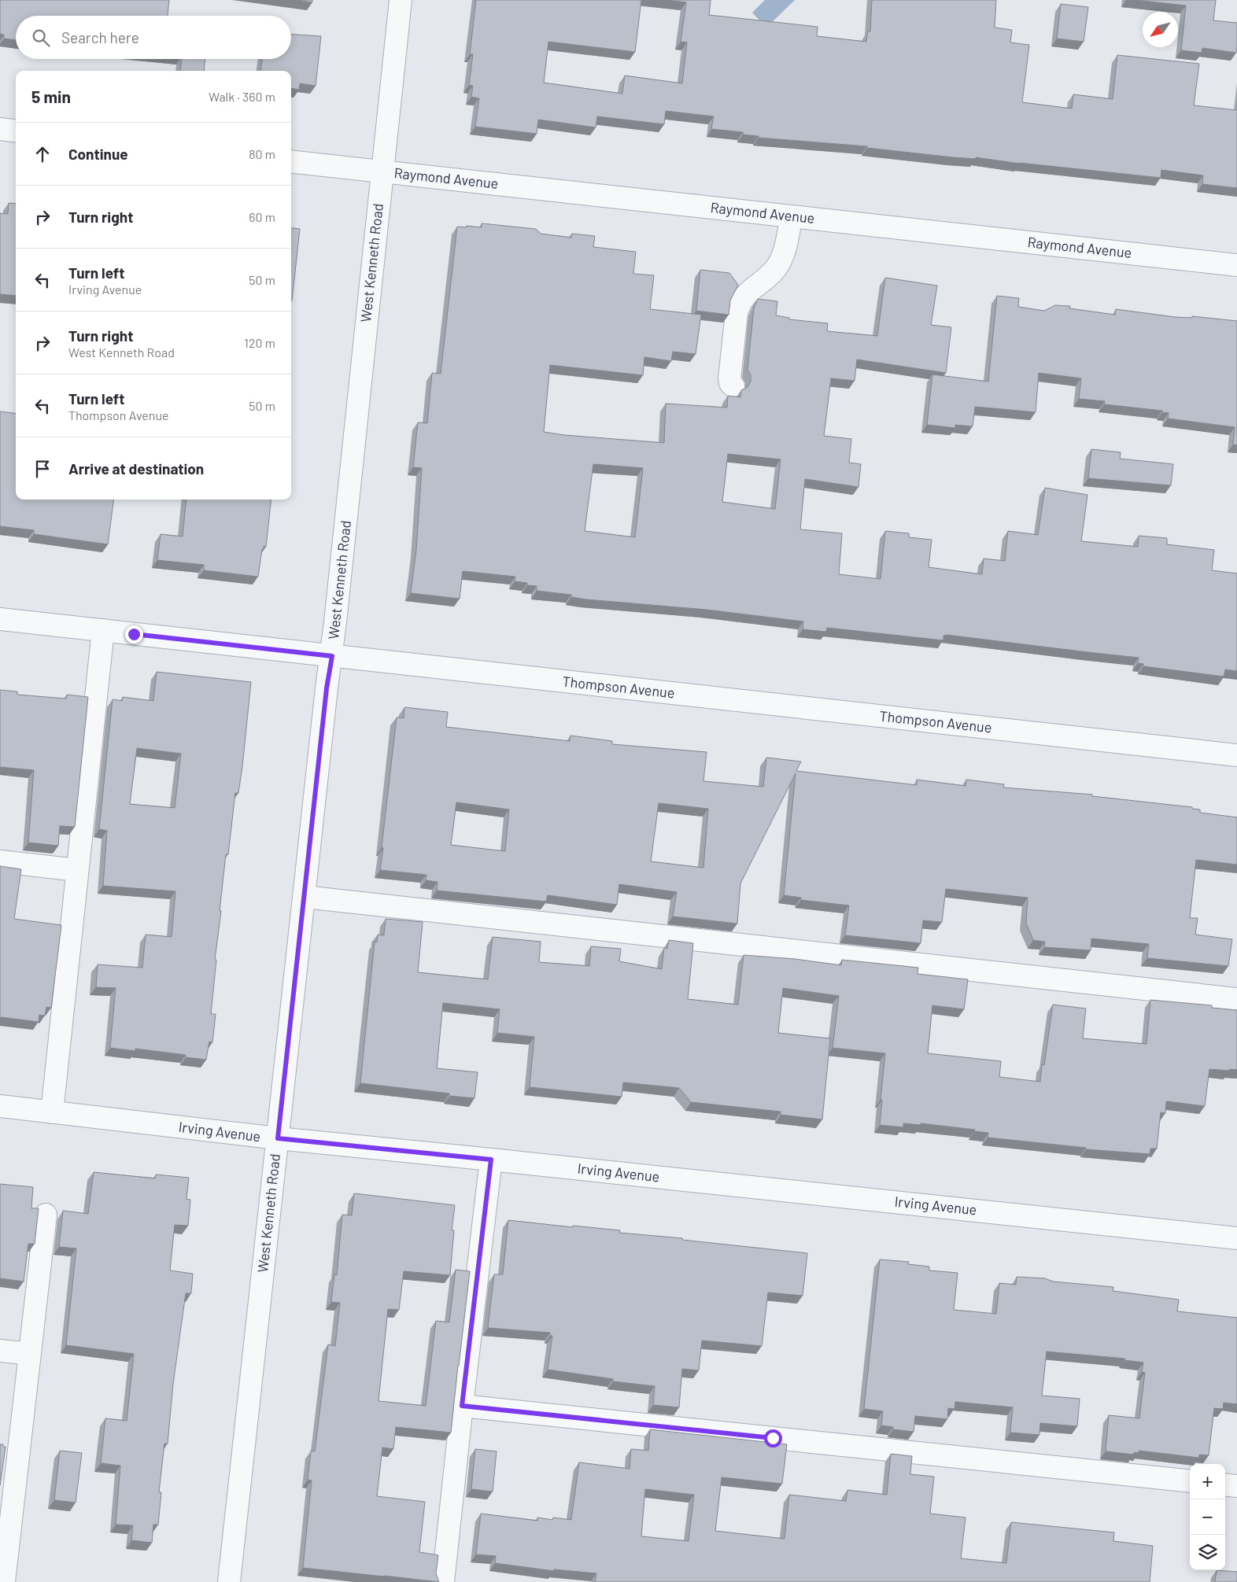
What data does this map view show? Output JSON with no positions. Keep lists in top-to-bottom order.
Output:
{
  "streets": {
    "street": [
      "Raymond Avenue",
      "West Kenneth Road",
      "Thompson Avenue",
      "Irving Avenue"
    ]
  },
  "crossings": [
    ["Raymond Avenue", "West Kenneth Road"],
    ["West Kenneth Road", "Thompson Avenue"],
    ["West Kenneth Road", "Irving Avenue"]
  ],
  "north": "bottom left",
  "page": {
    "search": "Search here",
    "heading": ["5 min", "Walk · 360 m"],
    "list": [
      ["Continue", "80 m"],
      ["Turn right", "60 m"],
      ["Turn left", "Irving Avenue", "50 m"],
      ["Turn right", "West Kenneth Road", "120 m"],
      ["Turn left", "Thompson Avenue", "50 m"],
      "Arrive at destination"
    ],
    "map_buttons": ["+", "−"]
  }
}
